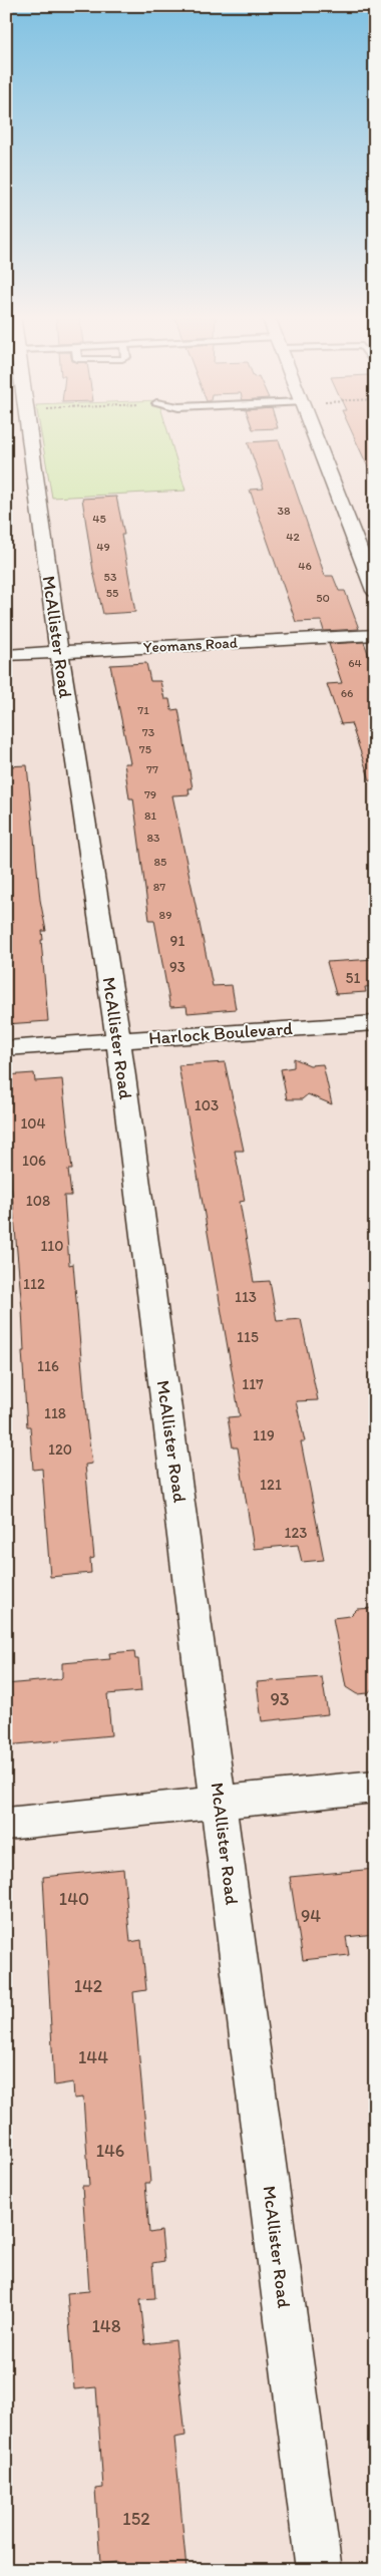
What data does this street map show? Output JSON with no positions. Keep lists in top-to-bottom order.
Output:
{
  "streets": {
    "street": ["McAllister Road", "Yeomans Road", "Harlock Boulevard"]
  },
  "crossings": [
    ["McAllister Road", "Yeomans Road"],
    ["McAllister Road", "Harlock Boulevard"]
  ],
  "house_numbers": [
    "38",
    "45",
    "42",
    "49",
    "46",
    "53",
    "55",
    "50",
    "64",
    "66",
    "71",
    "73",
    "75",
    "77",
    "79",
    "81",
    "83",
    "85",
    "87",
    "89",
    "91",
    "93",
    "51",
    "103",
    "104",
    "106",
    "108",
    "110",
    "112",
    "113",
    "115",
    "116",
    "117",
    "118",
    "119",
    "120",
    "121",
    "123",
    "93",
    "140",
    "94",
    "142",
    "144",
    "146",
    "148",
    "152"
  ]
}
